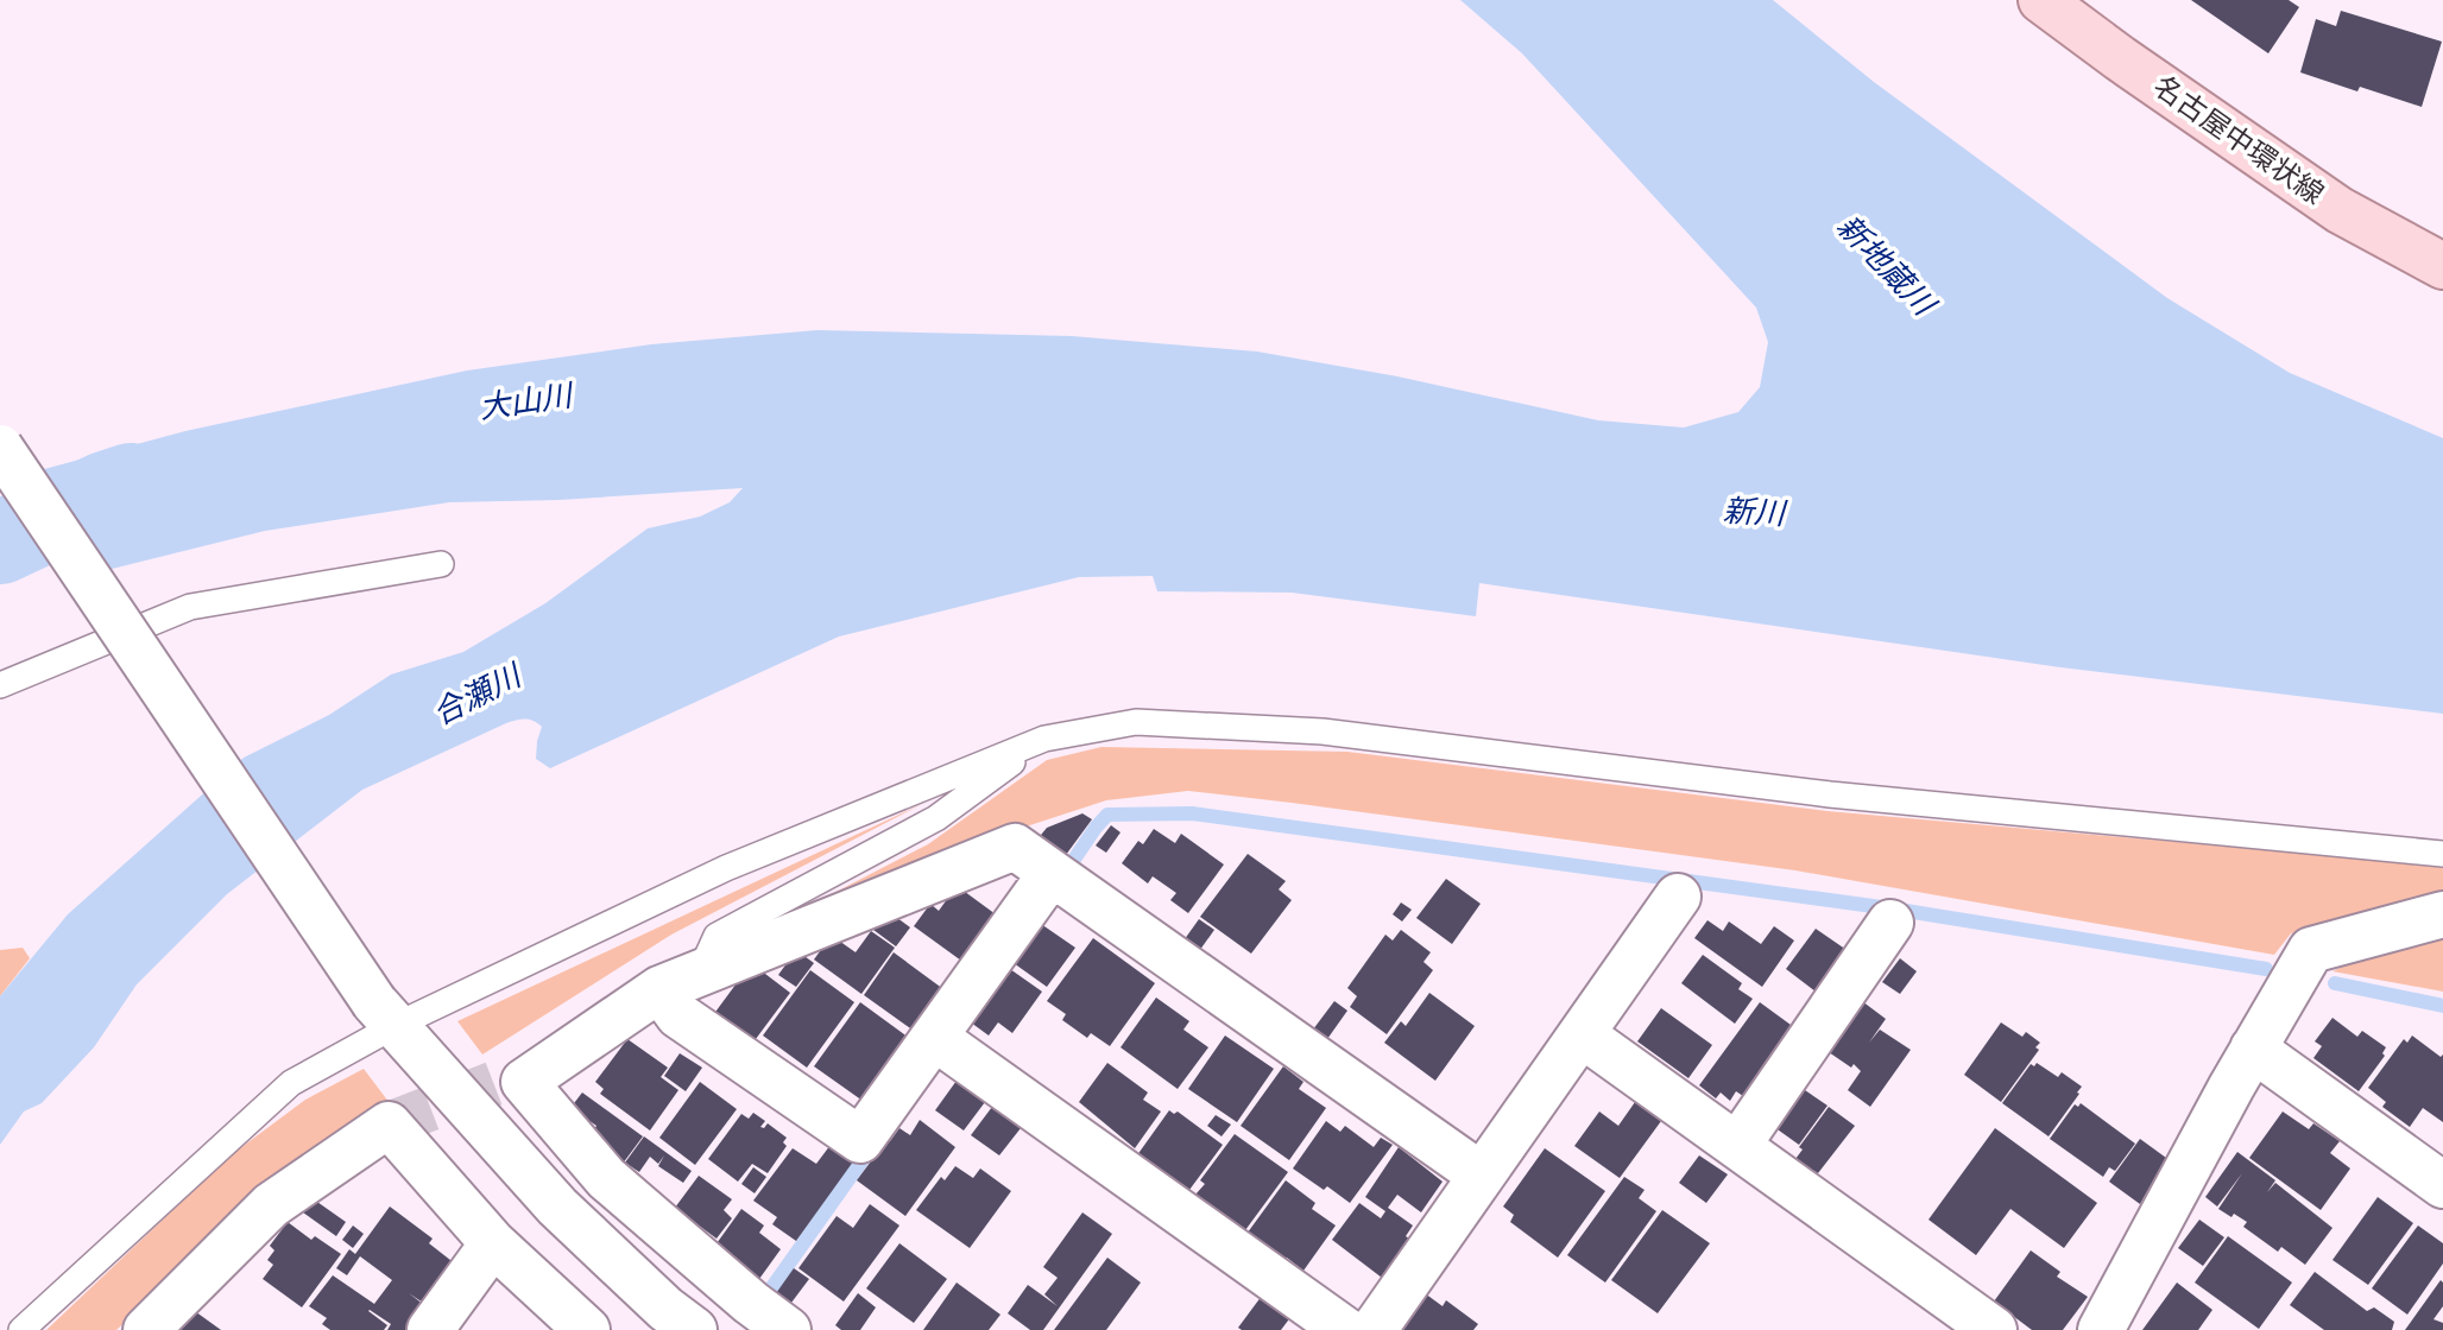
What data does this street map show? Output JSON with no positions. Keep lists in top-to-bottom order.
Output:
{
  "streets": {
    "main road": ["名古屋中環状線"]
  },
  "water": [
    "新地蔵川",
    "大山川",
    "新川",
    "合瀬川"
  ]
}
